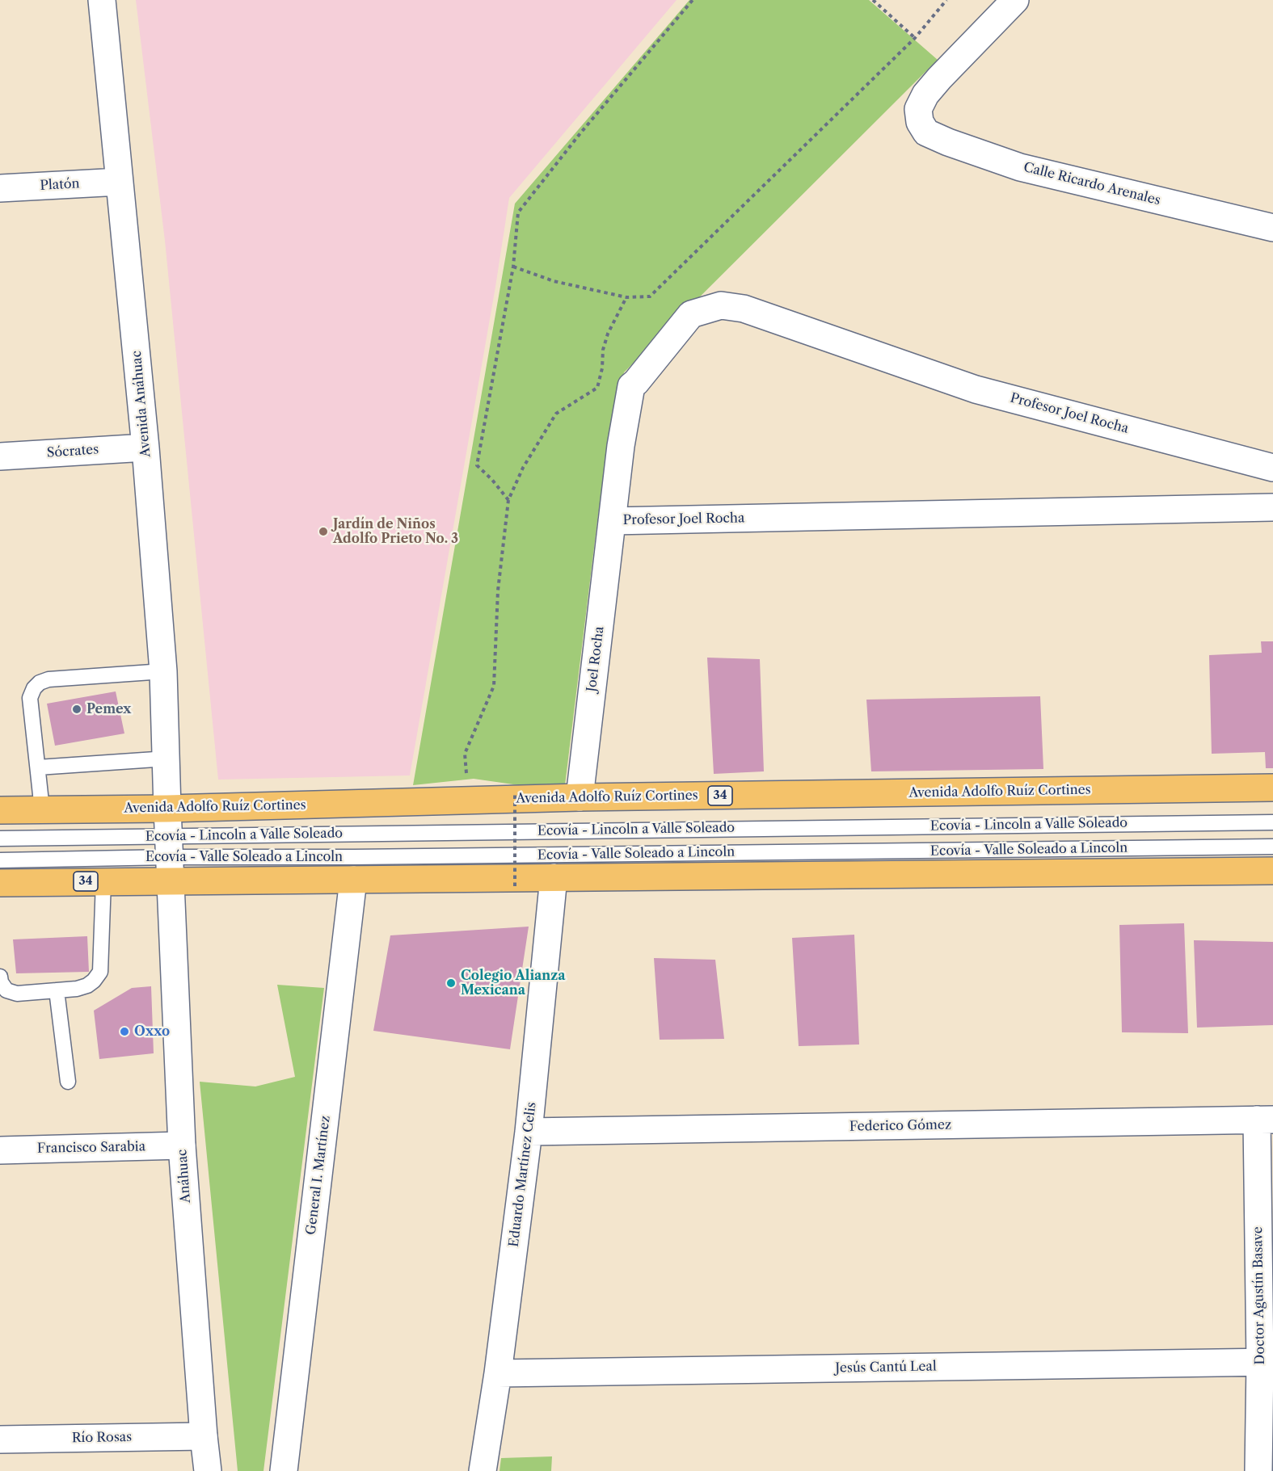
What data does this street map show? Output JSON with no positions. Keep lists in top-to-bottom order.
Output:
{
  "streets": {
    "main road": ["Avenida Adolfo Ruíz Cortines", "34"],
    "street": [
      "Calle Ricardo Arenales",
      "Platón",
      "Avenida Anáhuac",
      "Profesor Joel Rocha",
      "Sócrates",
      "Joel Rocha",
      "Federico Gómez",
      "Francisco Sarabia",
      "Eduardo Martínez Celis",
      "General I. Martínez",
      "Anáhuac",
      "Doctor Agustín Basave",
      "Jesús Cantú Leal",
      "Río Rosas"
    ],
    "lane": ["Ecovía - Lincoln a Valle Soleado", "Ecovía - Valle Soleado a Lincoln"]
  },
  "crossings": [
    ["Platón", "Avenida Anáhuac"],
    ["Avenida Anáhuac", "Sócrates"],
    ["Avenida Anáhuac", "Avenida Adolfo Ruíz Cortines"],
    ["Avenida Anáhuac", "Anáhuac"],
    ["Profesor Joel Rocha", "Joel Rocha"],
    ["Joel Rocha", "Avenida Adolfo Ruíz Cortines"],
    ["Avenida Adolfo Ruíz Cortines", "Anáhuac"],
    ["34", "Ecovía - Lincoln a Valle Soleado"],
    ["34", "Ecovía - Valle Soleado a Lincoln"],
    ["34", "Eduardo Martínez Celis"],
    ["34", "General I. Martínez"],
    ["34", "Anáhuac"],
    ["Ecovía - Lincoln a Valle Soleado", "Ecovía - Valle Soleado a Lincoln"],
    ["Ecovía - Lincoln a Valle Soleado", "Anáhuac"],
    ["Ecovía - Valle Soleado a Lincoln", "Anáhuac"],
    ["Federico Gómez", "Eduardo Martínez Celis"],
    ["Federico Gómez", "Doctor Agustín Basave"],
    ["Francisco Sarabia", "Anáhuac"],
    ["Eduardo Martínez Celis", "Jesús Cantú Leal"],
    ["Anáhuac", "Río Rosas"],
    ["Doctor Agustín Basave", "Jesús Cantú Leal"]
  ],
  "places": [
    "Jardín de Niños Adolfo Prieto No. 3",
    "Pemex",
    "Colegio Alianza Mexicana",
    "Oxxo"
  ]
}
